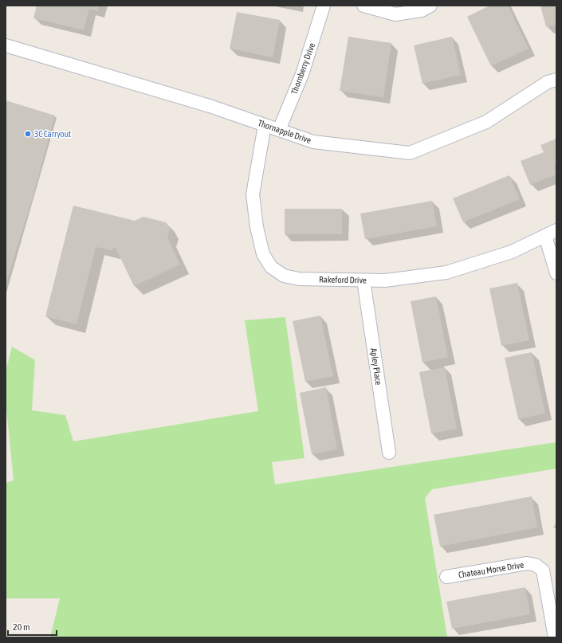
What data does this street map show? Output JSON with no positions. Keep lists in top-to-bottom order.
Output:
{
  "streets": {
    "street": [
      "Thornberry Drive",
      "Thornapple Drive",
      "Rakeford Drive",
      "Apley Place",
      "Chateau Morse Drive"
    ]
  },
  "crossings": [
    ["Thornberry Drive", "Thornapple Drive"],
    ["Thornapple Drive", "Rakeford Drive"],
    ["Rakeford Drive", "Apley Place"]
  ],
  "places": ["3C Carryout"],
  "scale_bar": "20 m"
}
